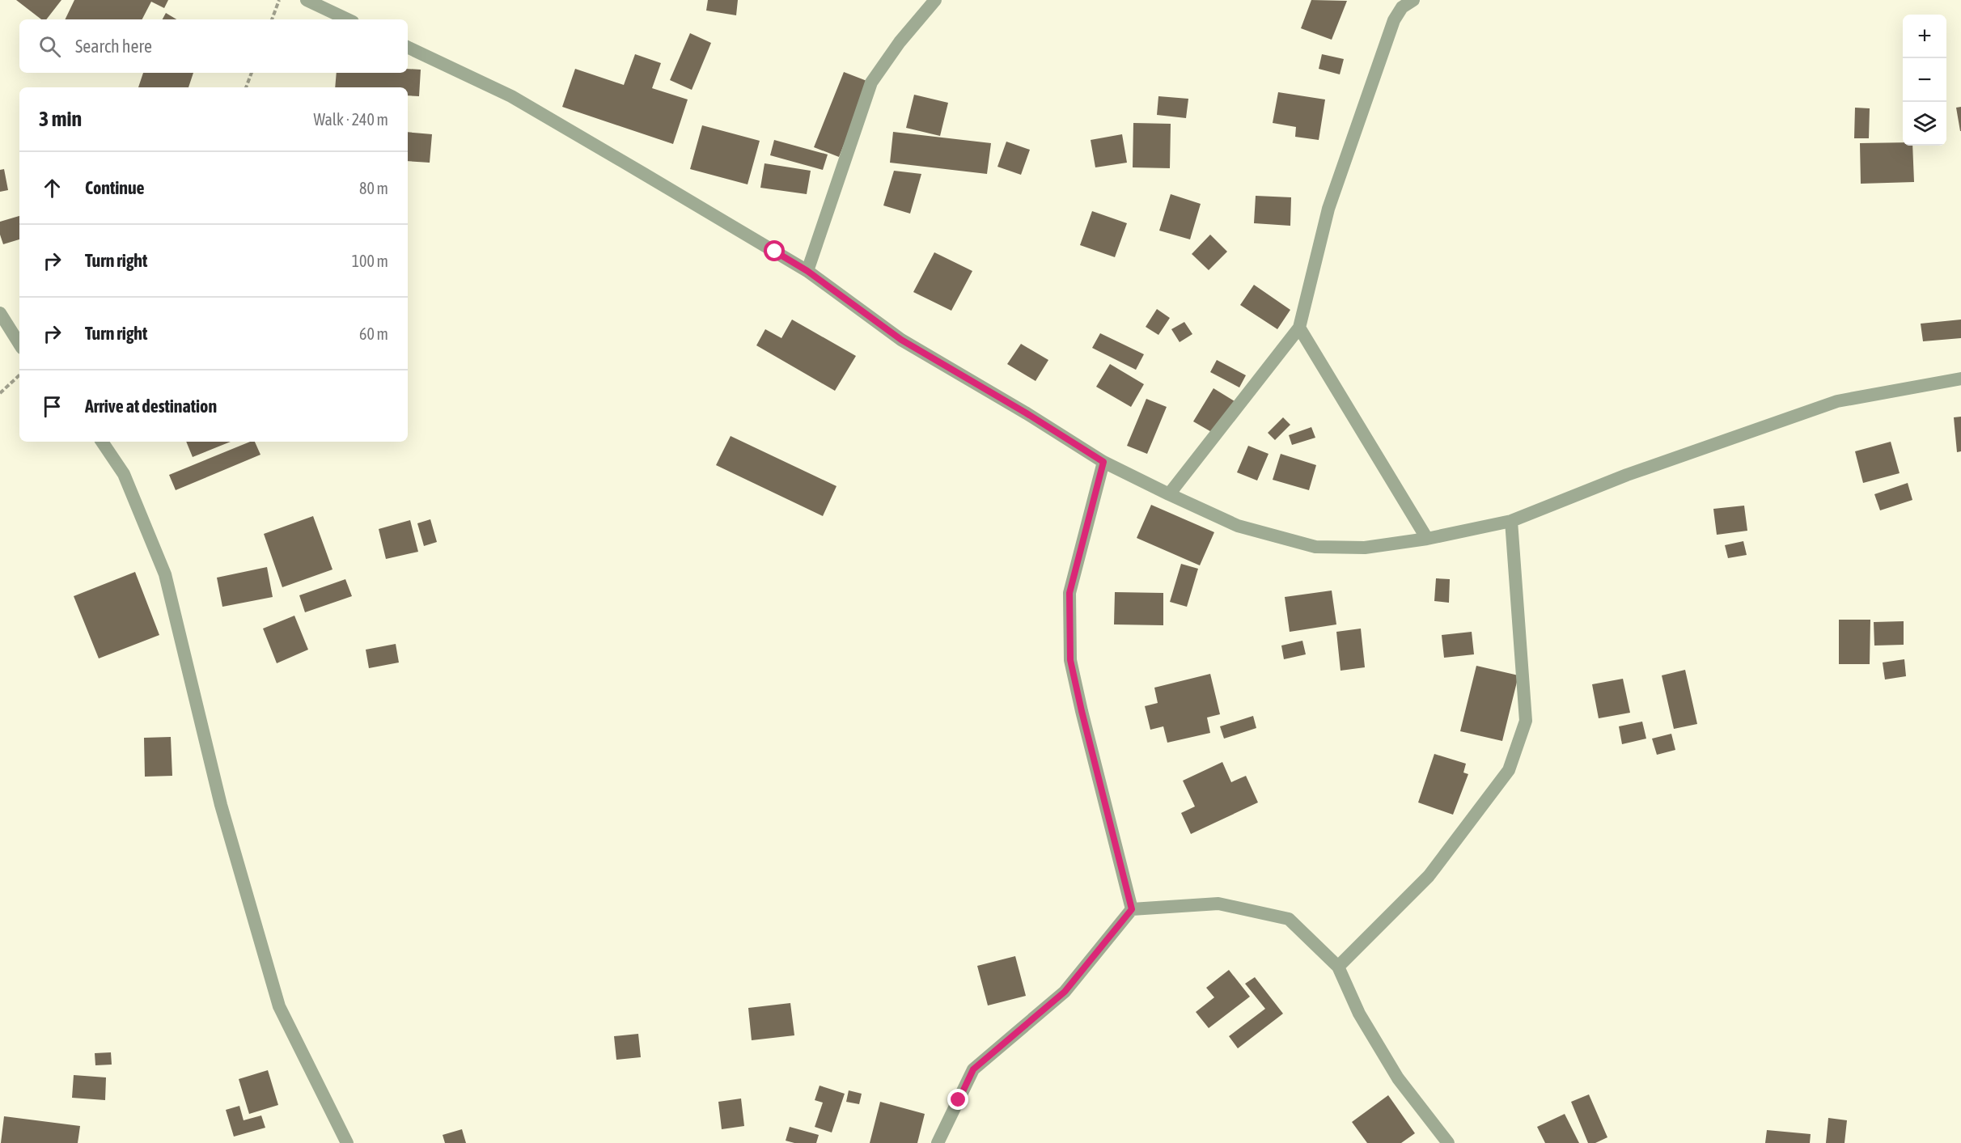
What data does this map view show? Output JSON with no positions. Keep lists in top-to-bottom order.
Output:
{
  "page": {
    "map_buttons": ["+", "−"],
    "search": "Search here",
    "heading": ["3 min", "Walk · 240 m"],
    "list": [
      ["Continue", "80 m"],
      ["Turn right", "100 m"],
      ["Turn right", "60 m"],
      "Arrive at destination"
    ]
  }
}
